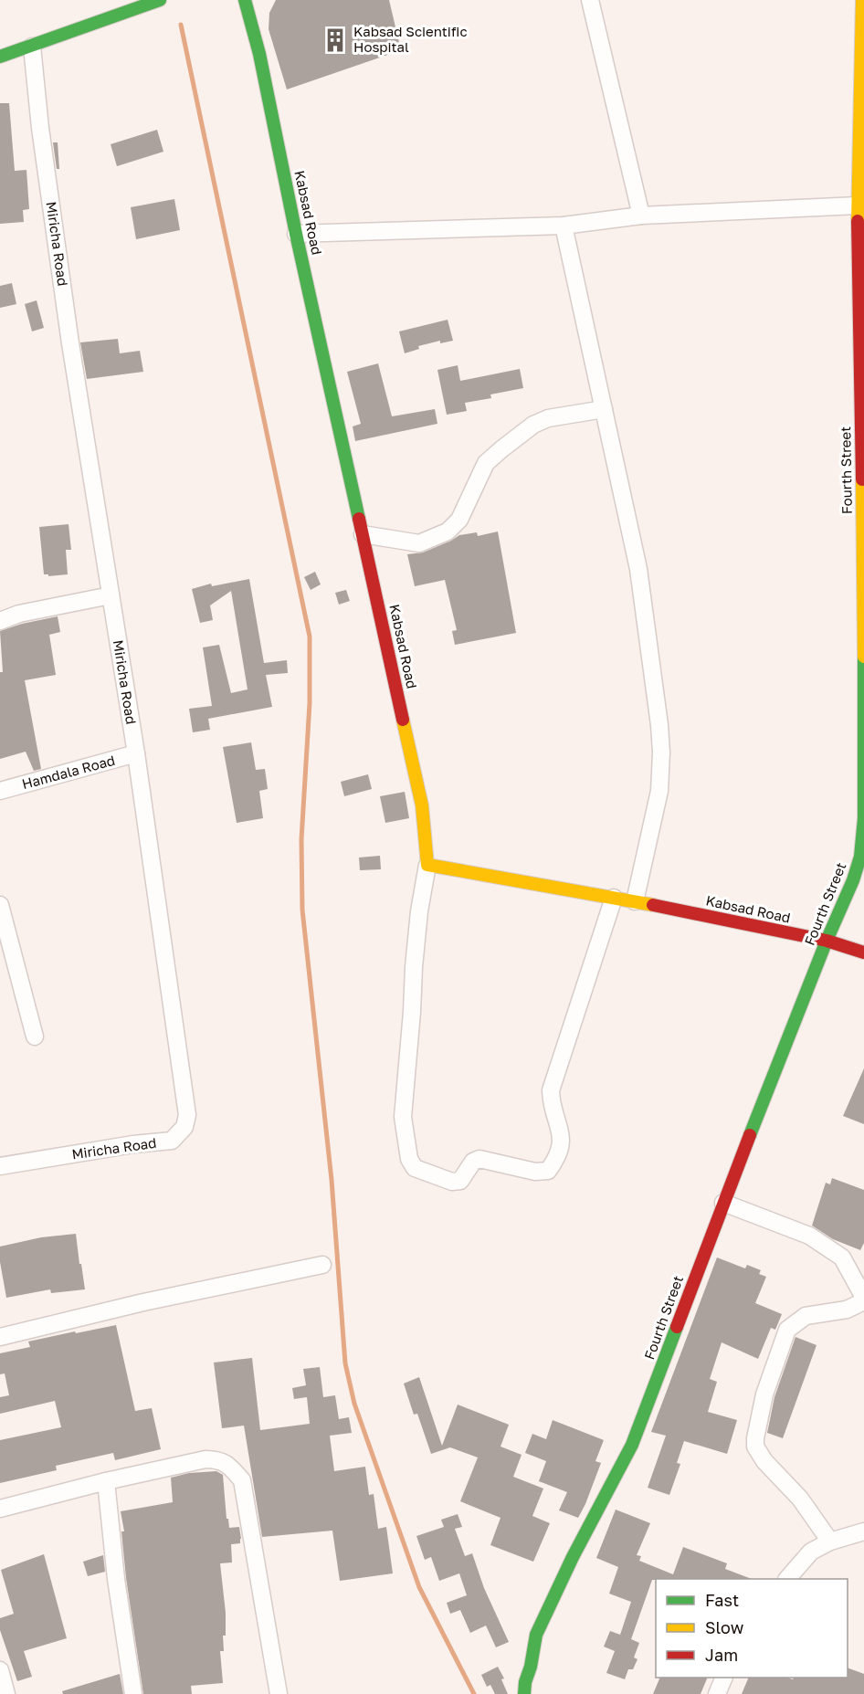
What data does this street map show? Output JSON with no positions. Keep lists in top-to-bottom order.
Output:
{
  "streets": {
    "street": [
      "Kabsad Road",
      "Miricha Road",
      "Fourth Street",
      "Hamdala Road"
    ]
  },
  "crossings": [
    ["Kabsad Road", "Fourth Street"],
    ["Miricha Road", "Hamdala Road"]
  ],
  "places": {
    "building": ["Kabsad Scientific Hospital"]
  },
  "legend": ["Fast", "Slow", "Jam"]
}
